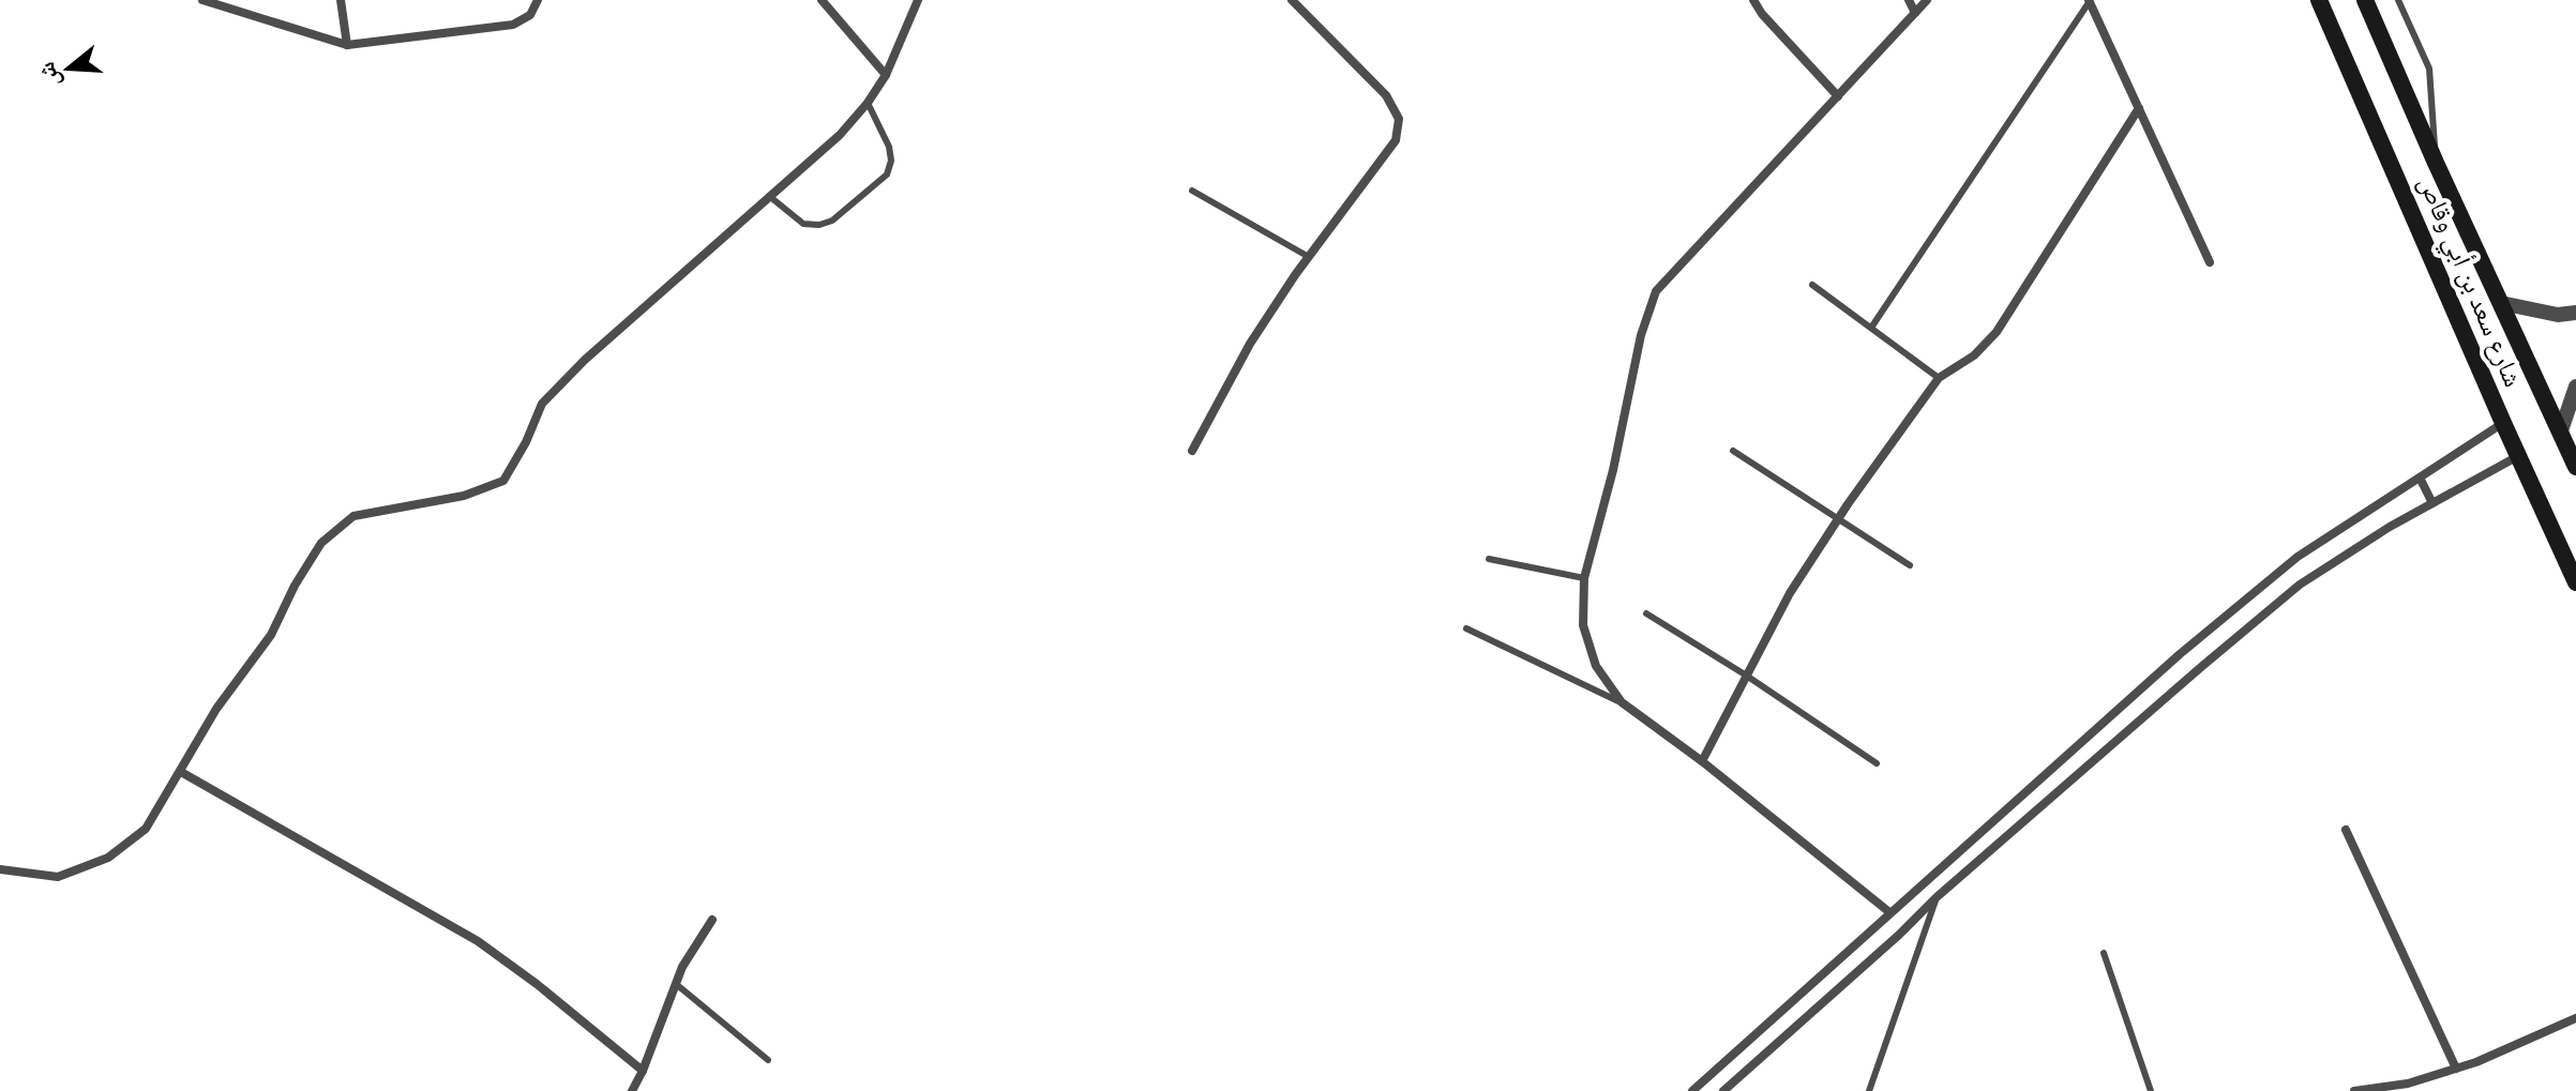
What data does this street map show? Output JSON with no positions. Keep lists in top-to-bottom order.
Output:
{
  "streets": {
    "main road": ["شارع سعد بن أبي وقاص"]
  },
  "north": "left"
}
